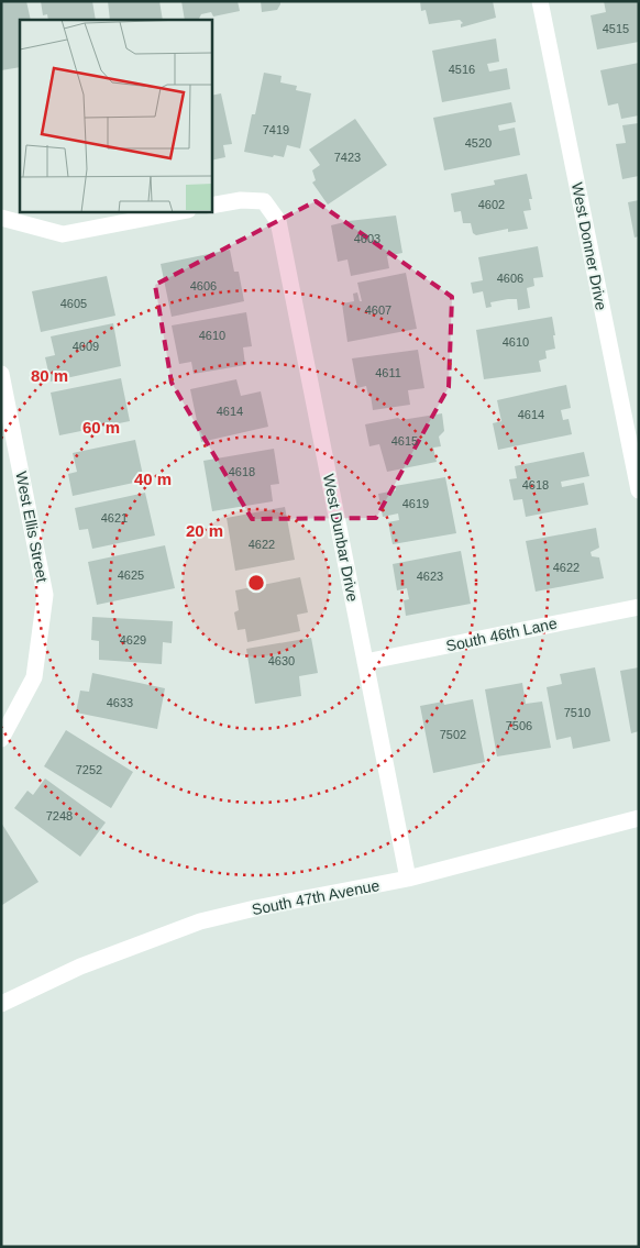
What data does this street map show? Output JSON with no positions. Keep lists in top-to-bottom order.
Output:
{
  "streets": {
    "street": [
      "West Donner Drive",
      "West Ellis Street",
      "West Dunbar Drive",
      "South 46th Lane",
      "South 47th Avenue"
    ]
  },
  "crossings": [
    ["West Dunbar Drive", "South 46th Lane"],
    ["West Dunbar Drive", "South 47th Avenue"]
  ],
  "house_numbers": [
    "4515",
    "4516",
    "7419",
    "4520",
    "7423",
    "4602",
    "4603",
    "4606",
    "4606",
    "4605",
    "4607",
    "4610",
    "4610",
    "4609",
    "4611",
    "4614",
    "4614",
    "4615",
    "4618",
    "4618",
    "4619",
    "4621",
    "4622",
    "4622",
    "4625",
    "4623",
    "4629",
    "4630",
    "4633",
    "7510",
    "7506",
    "7502",
    "7252",
    "7248"
  ],
  "rings": [
    "80 m",
    "60 m",
    "40 m",
    "20 m"
  ]
}
